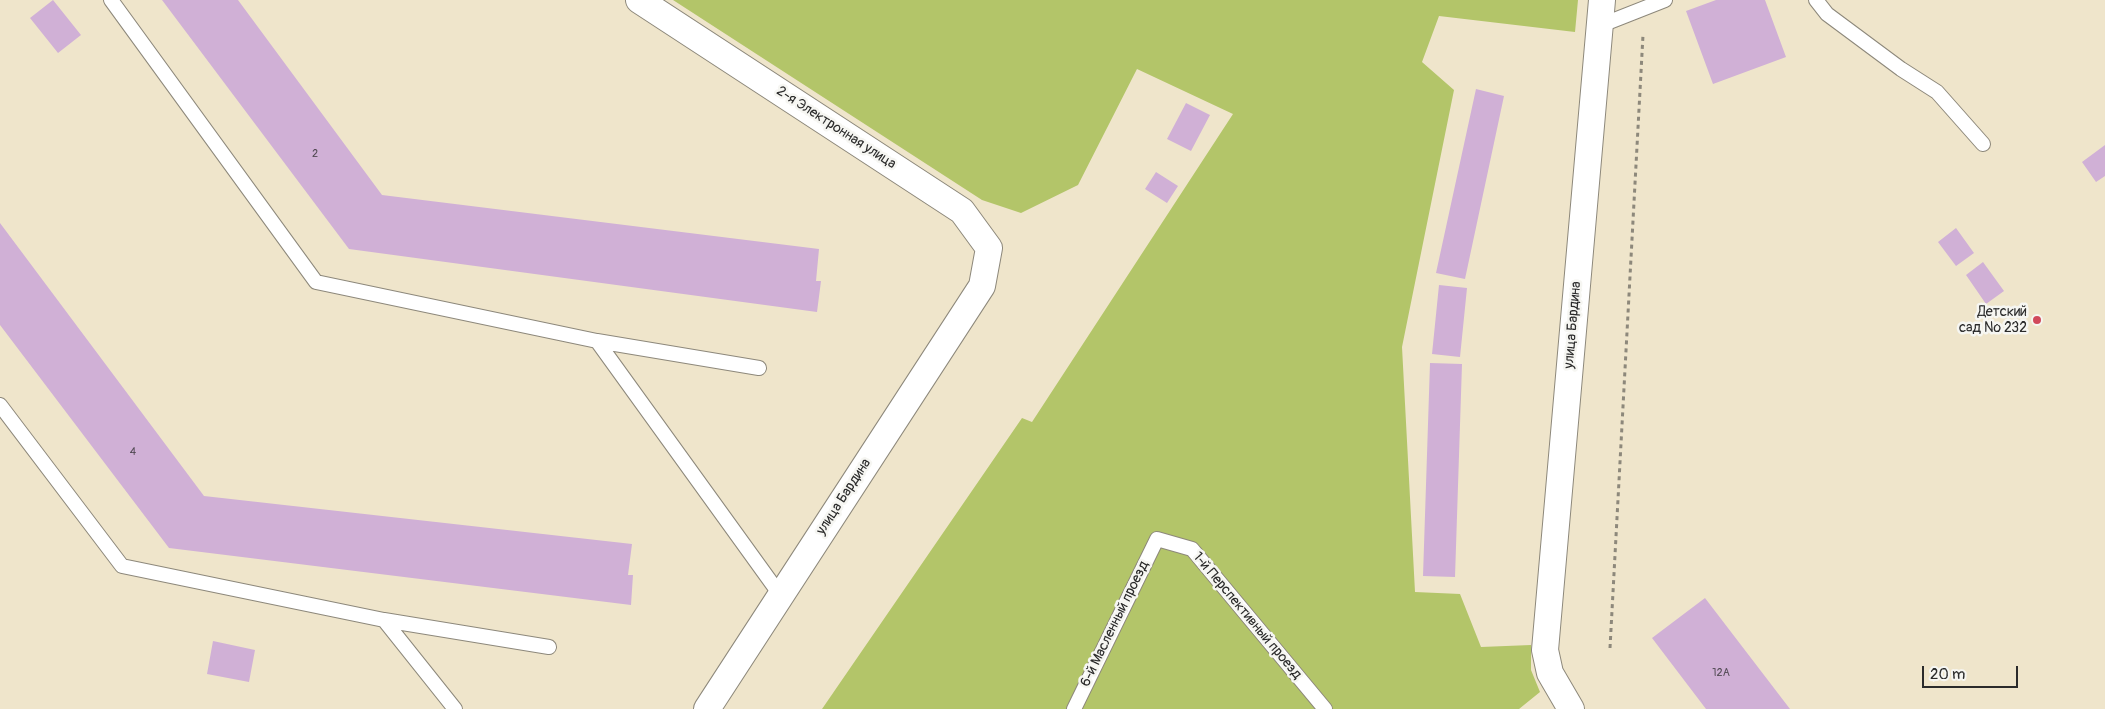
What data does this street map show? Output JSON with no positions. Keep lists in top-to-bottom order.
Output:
{
  "streets": {
    "street": ["2-я Электронная улица", "улица Бардина"],
    "lane": ["1-й Перспективный проезд", "6-й Масленный проезд"]
  },
  "crossings": [
    ["2-я Электронная улица", "улица Бардина"],
    ["1-й Перспективный проезд", "6-й Масленный проезд"]
  ],
  "places": ["Детский сад № 232"],
  "house_numbers": ["2", "4", "12А"],
  "scale_bar": "20 m"
}
